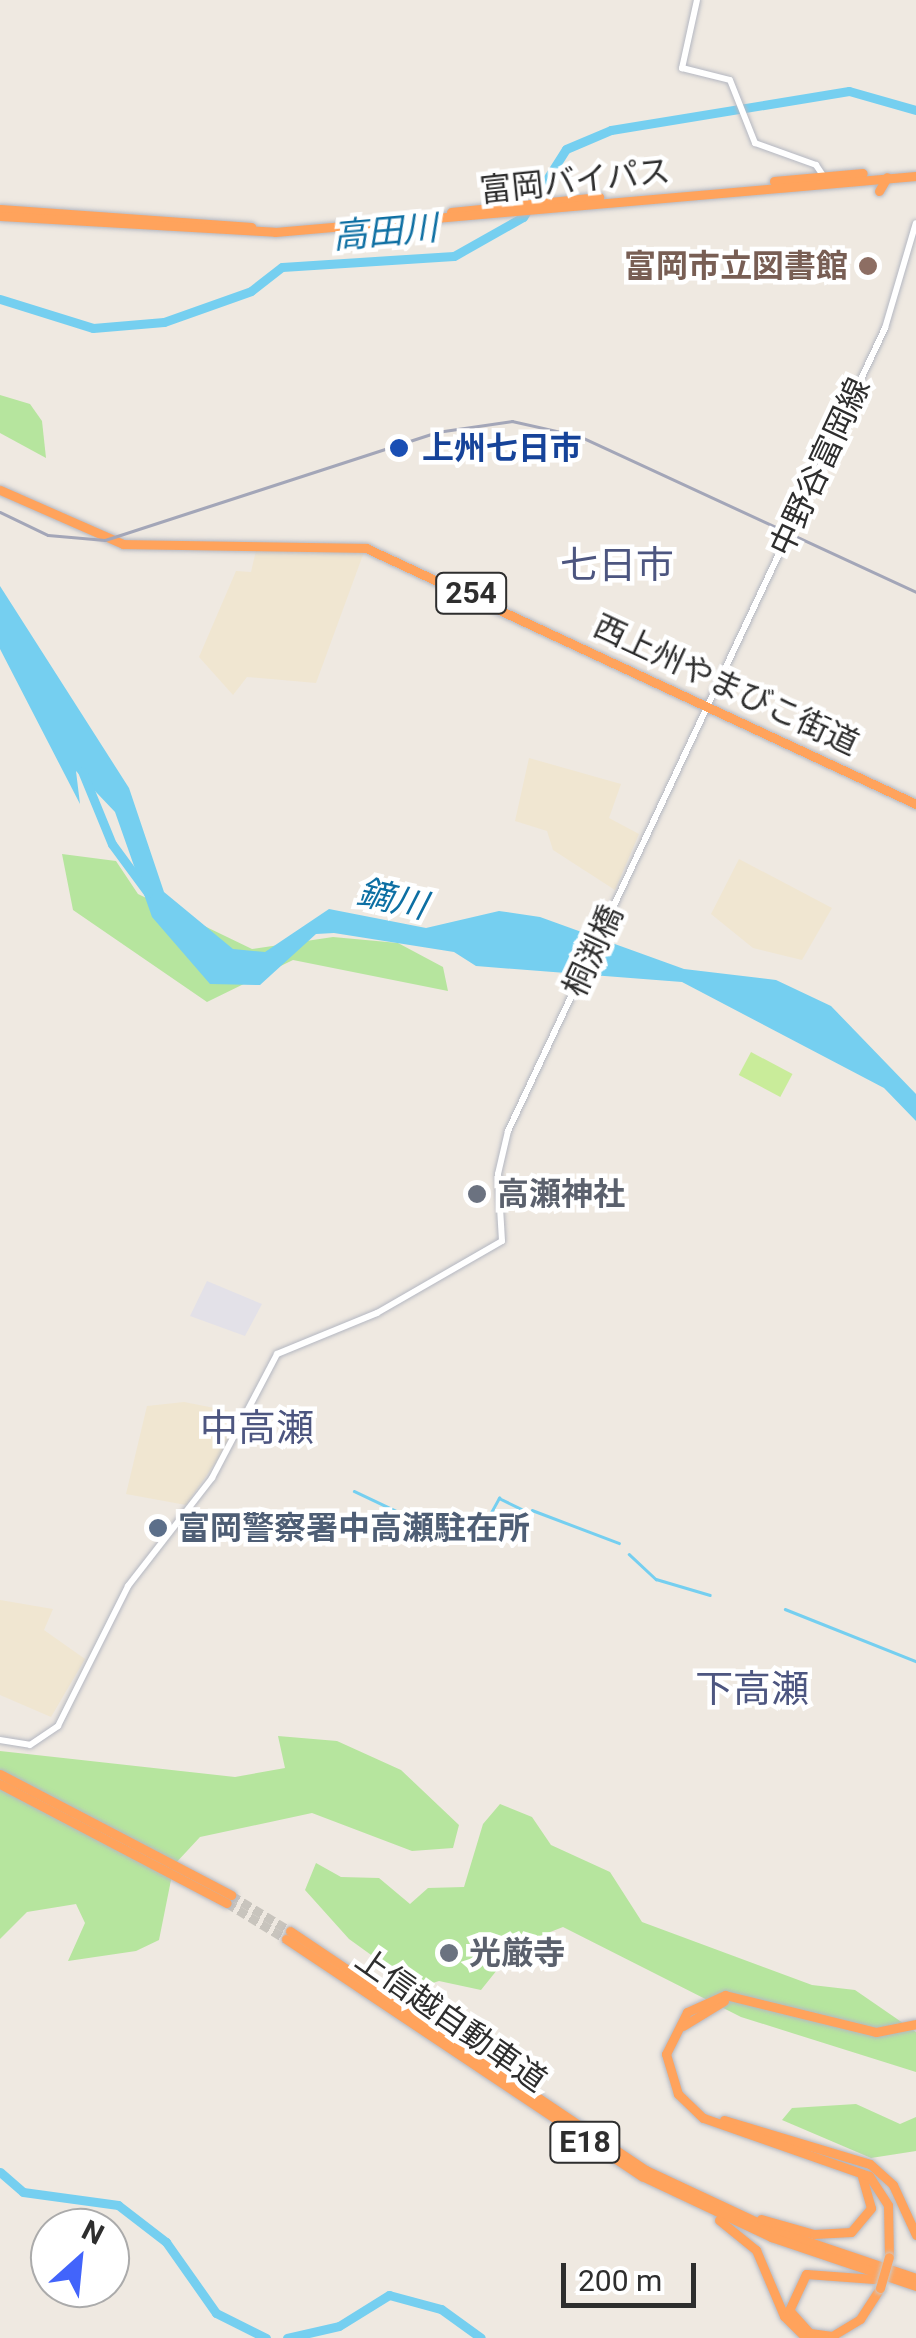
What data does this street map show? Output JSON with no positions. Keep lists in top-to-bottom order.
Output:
{
  "streets": {
    "highway": [
      "富岡バイパス",
      "254",
      "西上州やまびこ街道",
      "上信越自動車道",
      "E18"
    ],
    "main road": ["中野谷富岡線", "桐渕橋"]
  },
  "crossings": [
    ["中野谷富岡線", "西上州やまびこ街道"],
    ["中野谷富岡線", "桐渕橋"]
  ],
  "districts": ["七日市", "中高瀬", "下高瀬"],
  "water": ["高田川", "鏑川"],
  "places": [
    "富岡市立図書館",
    "上州七日市",
    "高瀬神社",
    "富岡警察署中高瀬駐在所",
    "光厳寺"
  ],
  "scale_bar": "200 m",
  "north": "top right"
}
